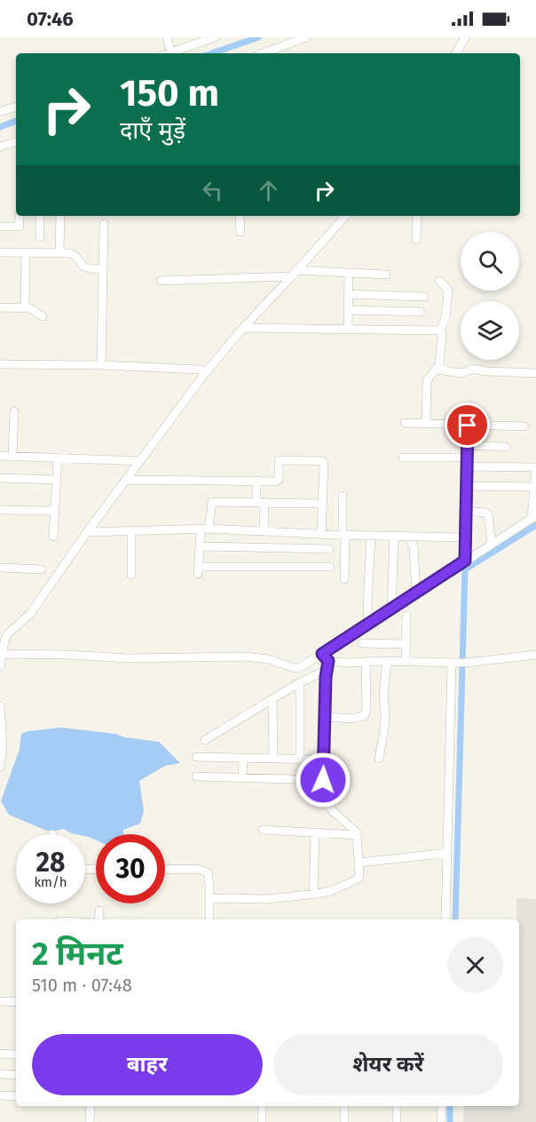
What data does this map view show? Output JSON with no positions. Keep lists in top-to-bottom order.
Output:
{
  "page": {
    "status": "07:46",
    "turn": ["150 m", "दाएँ मुड़ें"],
    "speed": "28 km/h",
    "limit": "30",
    "heading": ["2 मिनट", "510 m · 07:48"],
    "buttons": ["बाहर", "शेयर करें"]
  }
}
